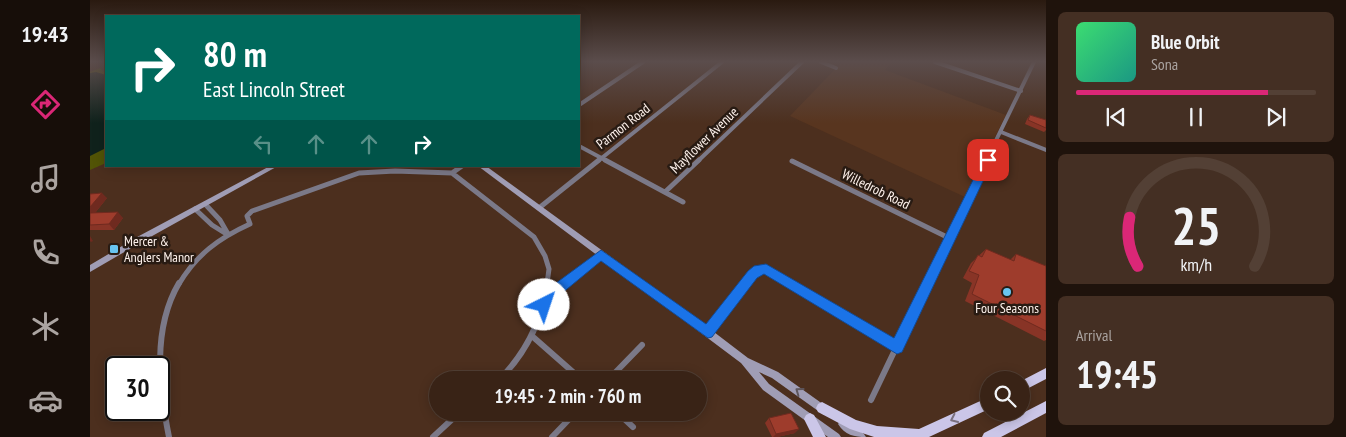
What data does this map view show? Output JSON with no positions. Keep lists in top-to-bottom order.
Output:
{
  "streets": {
    "street": ["Parmon Road", "Mayflower Avenue", "Willedrob Road"]
  },
  "places": {
    "transit": ["Mercer & Anglers Manor"],
    "other": ["Four Seasons"]
  },
  "page": {
    "tabs": "19:43",
    "turn": ["80 m", "East Lincoln Street"],
    "song": ["Blue Orbit", "Sona"],
    "tile": ["Arrival", "19:45"],
    "limit": "30",
    "trip": "19:45 · 2 min · 760 m",
    "gauge": ["25", "km/h"]
  }
}
